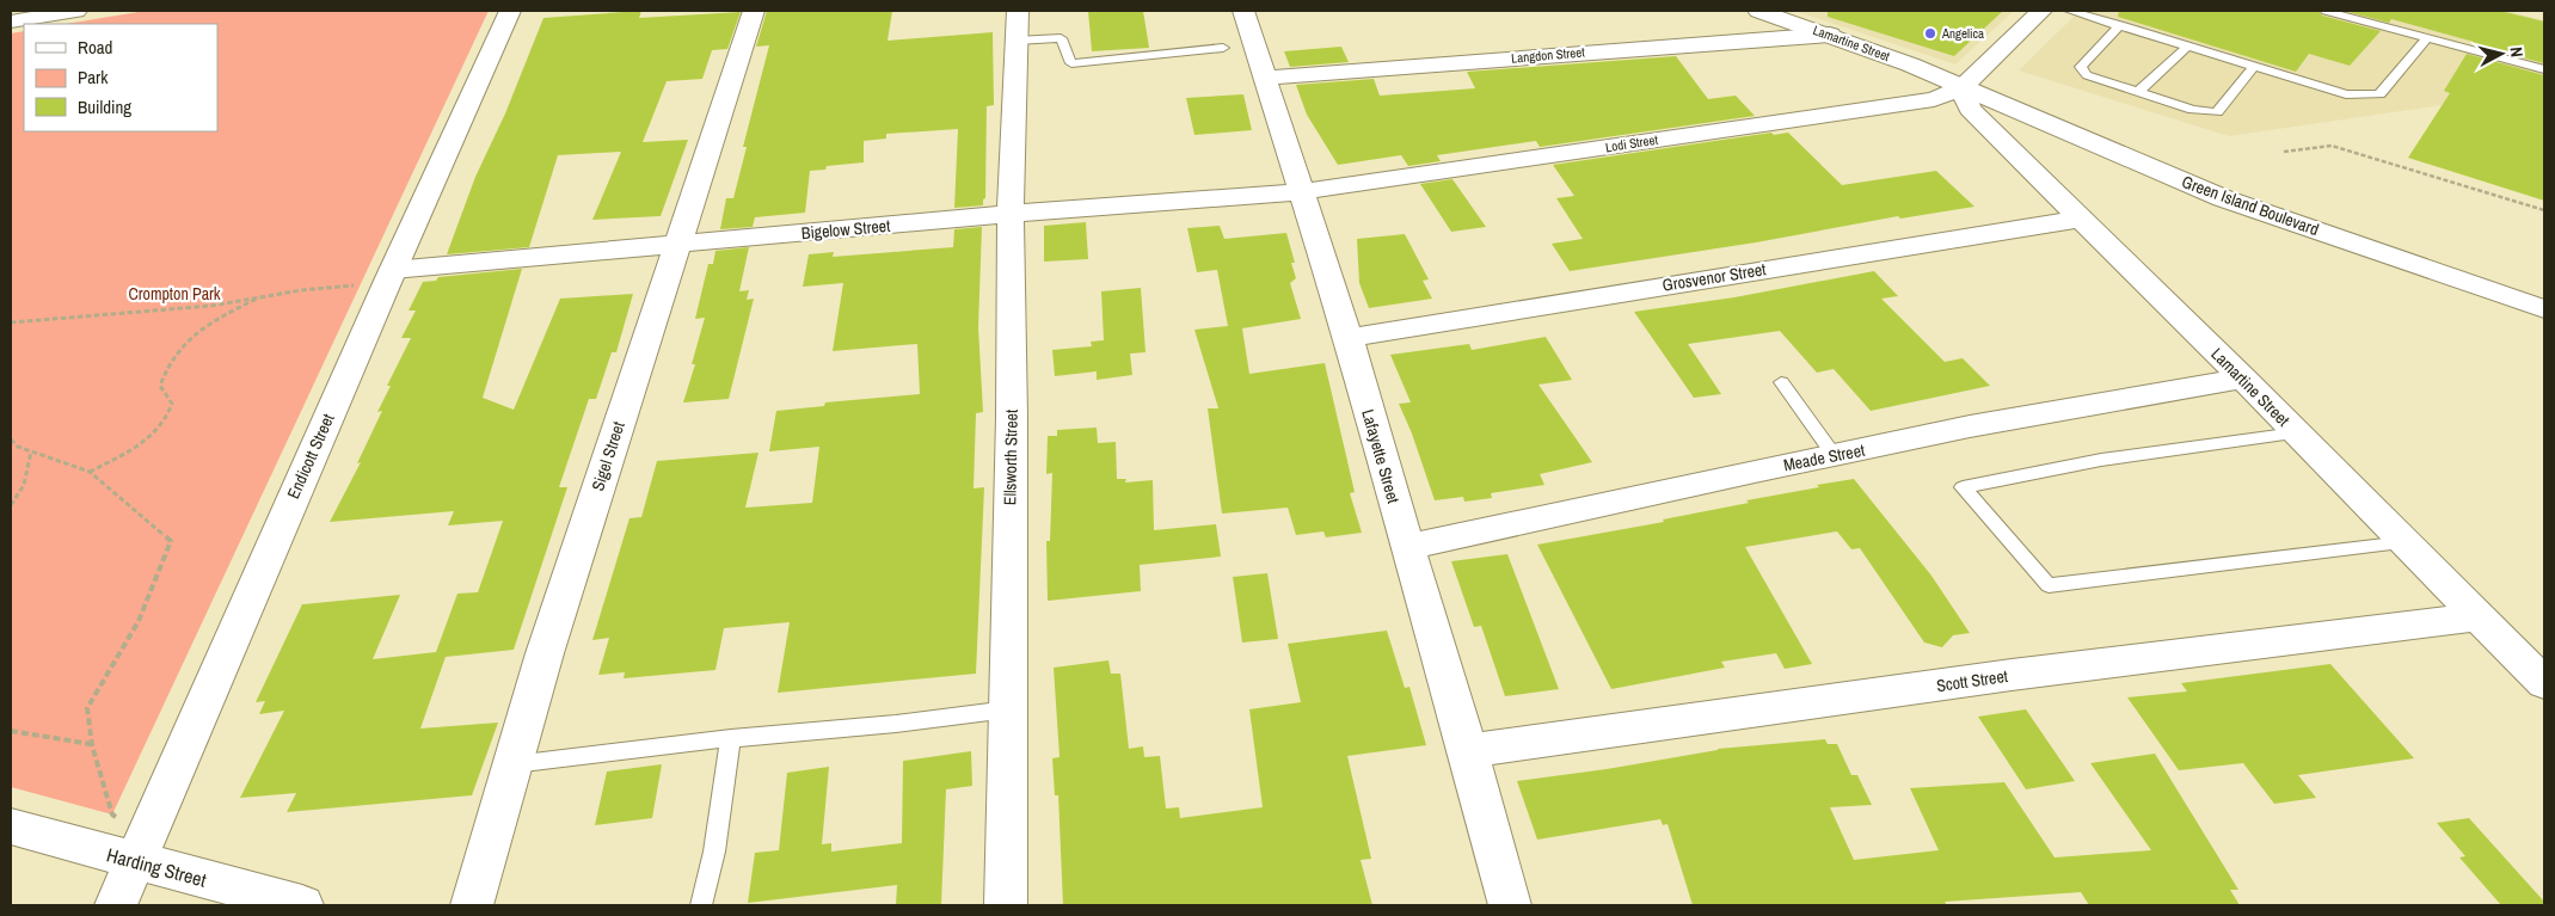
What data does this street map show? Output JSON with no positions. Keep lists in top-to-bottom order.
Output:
{
  "streets": {
    "street": [
      "Lamartine Street",
      "Langdon Street",
      "Lodi Street",
      "Green Island Boulevard",
      "Bigelow Street",
      "Grosvenor Street",
      "Endicott Street",
      "Sigel Street",
      "Lafayette Street",
      "Ellsworth Street",
      "Meade Street",
      "Scott Street",
      "Harding Street"
    ]
  },
  "crossings": [
    ["Lamartine Street", "Langdon Street"],
    ["Lamartine Street", "Lodi Street"],
    ["Lamartine Street", "Green Island Boulevard"],
    ["Lamartine Street", "Grosvenor Street"],
    ["Lamartine Street", "Meade Street"],
    ["Lamartine Street", "Scott Street"],
    ["Langdon Street", "Lafayette Street"],
    ["Lodi Street", "Green Island Boulevard"],
    ["Lodi Street", "Bigelow Street"],
    ["Lodi Street", "Lafayette Street"],
    ["Bigelow Street", "Endicott Street"],
    ["Bigelow Street", "Sigel Street"],
    ["Bigelow Street", "Lafayette Street"],
    ["Bigelow Street", "Ellsworth Street"],
    ["Grosvenor Street", "Lafayette Street"],
    ["Endicott Street", "Harding Street"],
    ["Lafayette Street", "Meade Street"],
    ["Lafayette Street", "Scott Street"]
  ],
  "parks": ["Crompton Park"],
  "places": ["Angelica"],
  "legend": ["Road", "Park", "Building"],
  "north": "right"
}
